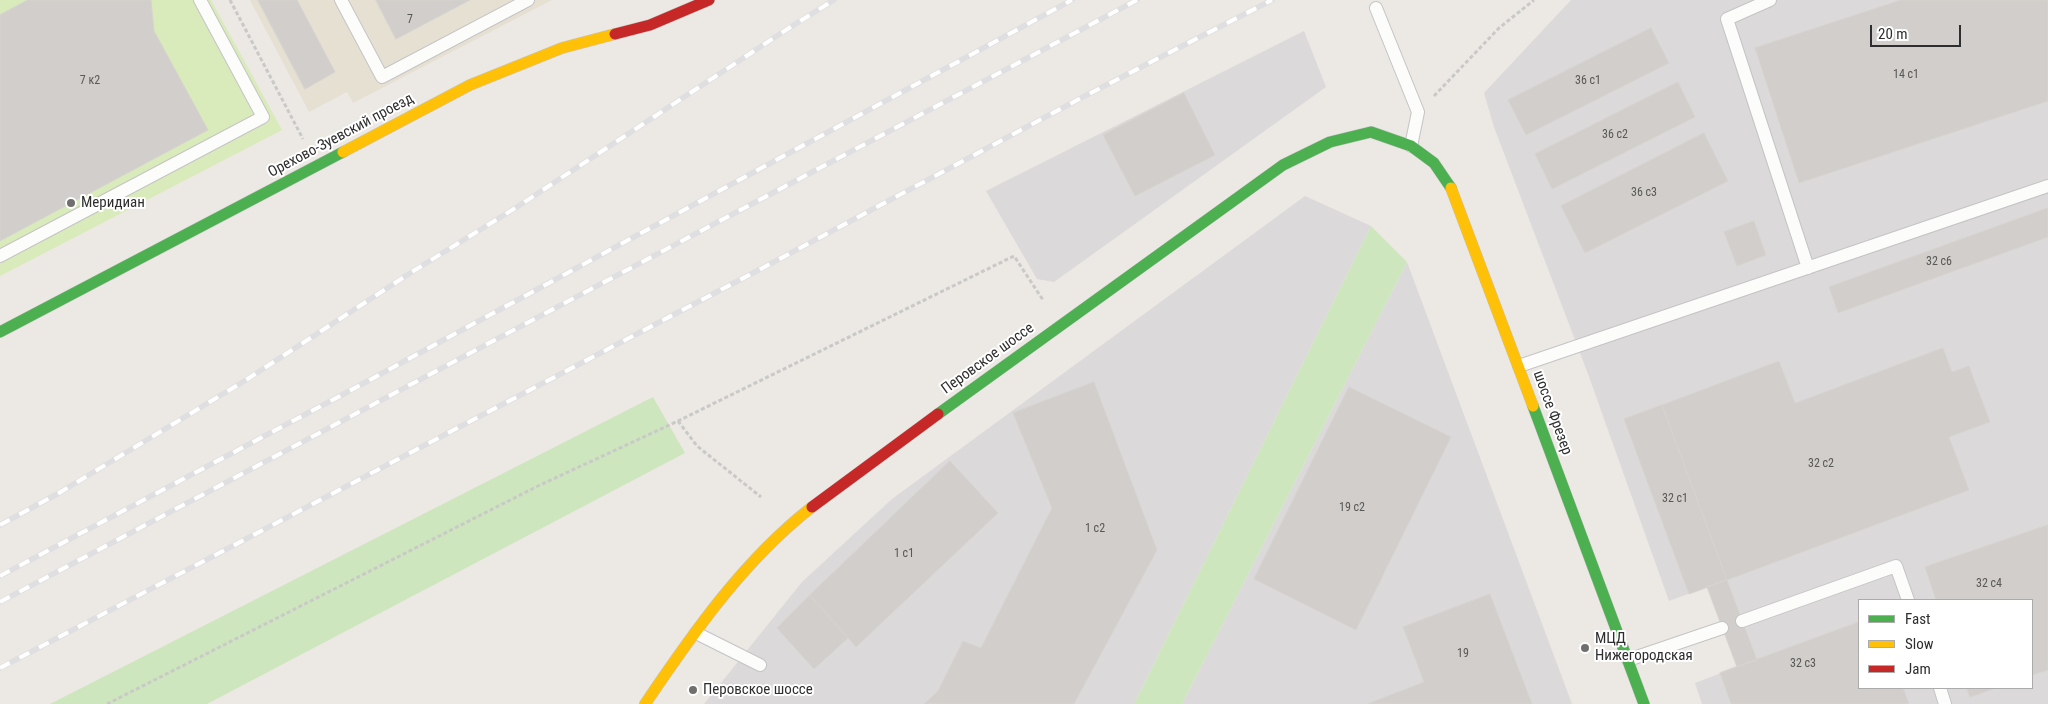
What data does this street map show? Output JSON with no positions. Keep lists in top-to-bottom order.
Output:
{
  "streets": {
    "street": ["Орехово-Зуевский проезд", "Перовское шоссе", "шоссе Фрезер"]
  },
  "crossings": [
    ["Перовское шоссе", "шоссе Фрезер"]
  ],
  "places": ["Меридиан", "МЦД Нижегородская", "Перовское шоссе"],
  "house_numbers": [
    "7",
    "14 с1",
    "7 к2",
    "36 с1",
    "36 с2",
    "36 с3",
    "32 с6",
    "32 с2",
    "32 с1",
    "19 с2",
    "1 с2",
    "1 с1",
    "32 с4",
    "19",
    "32 с3"
  ],
  "legend": ["Fast", "Slow", "Jam"],
  "scale_bar": "20 m"
}
